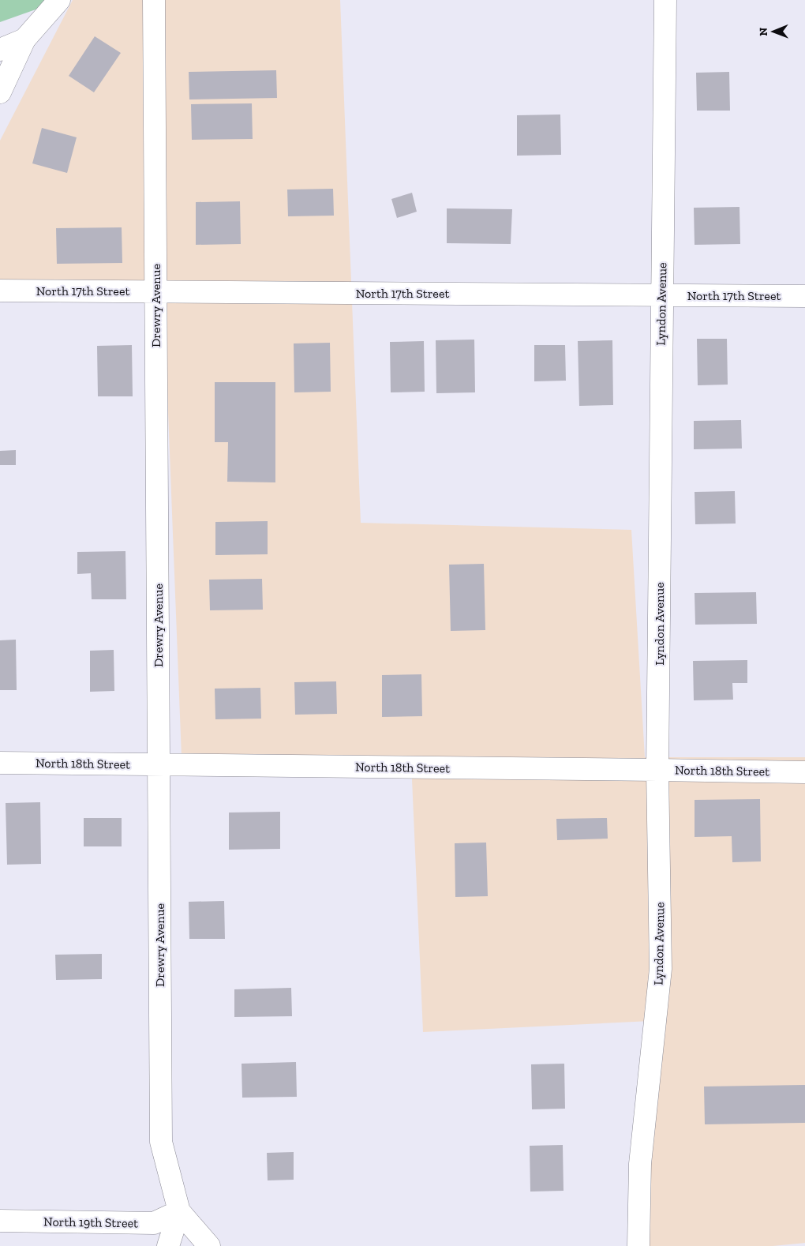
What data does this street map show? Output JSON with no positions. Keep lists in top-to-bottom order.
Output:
{
  "streets": {
    "street": [
      "North 17th Street",
      "Lyndon Avenue",
      "Drewry Avenue",
      "North 18th Street",
      "North 19th Street"
    ]
  },
  "crossings": [
    ["North 17th Street", "Lyndon Avenue"],
    ["North 17th Street", "Drewry Avenue"],
    ["Lyndon Avenue", "North 18th Street"],
    ["Drewry Avenue", "North 18th Street"],
    ["Drewry Avenue", "North 19th Street"]
  ],
  "north": "left"
}
